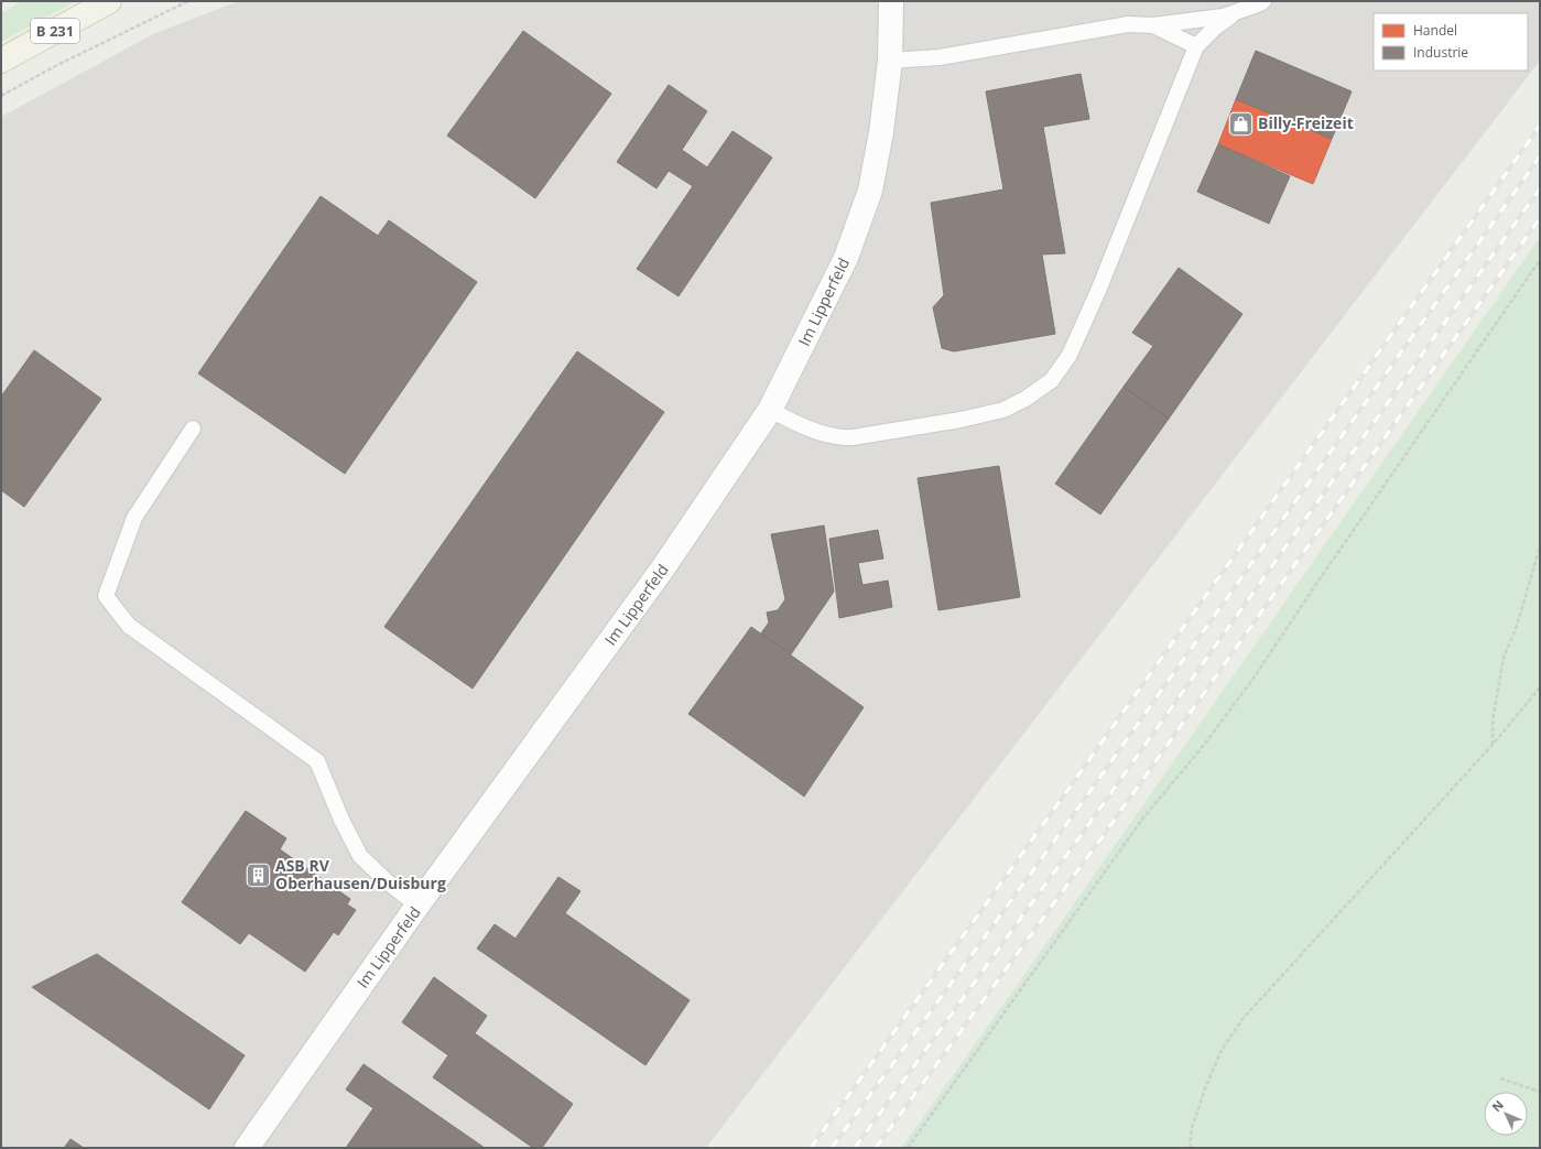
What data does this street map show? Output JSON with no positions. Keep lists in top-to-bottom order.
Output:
{
  "streets": {
    "main road": ["B 231"],
    "street": ["Im Lipperfeld"]
  },
  "places": {
    "shop": ["Billy-Freizeit"],
    "building": ["ASB RV Oberhausen/Duisburg"]
  },
  "legend": ["Handel", "Industrie"],
  "north": "top left"
}
